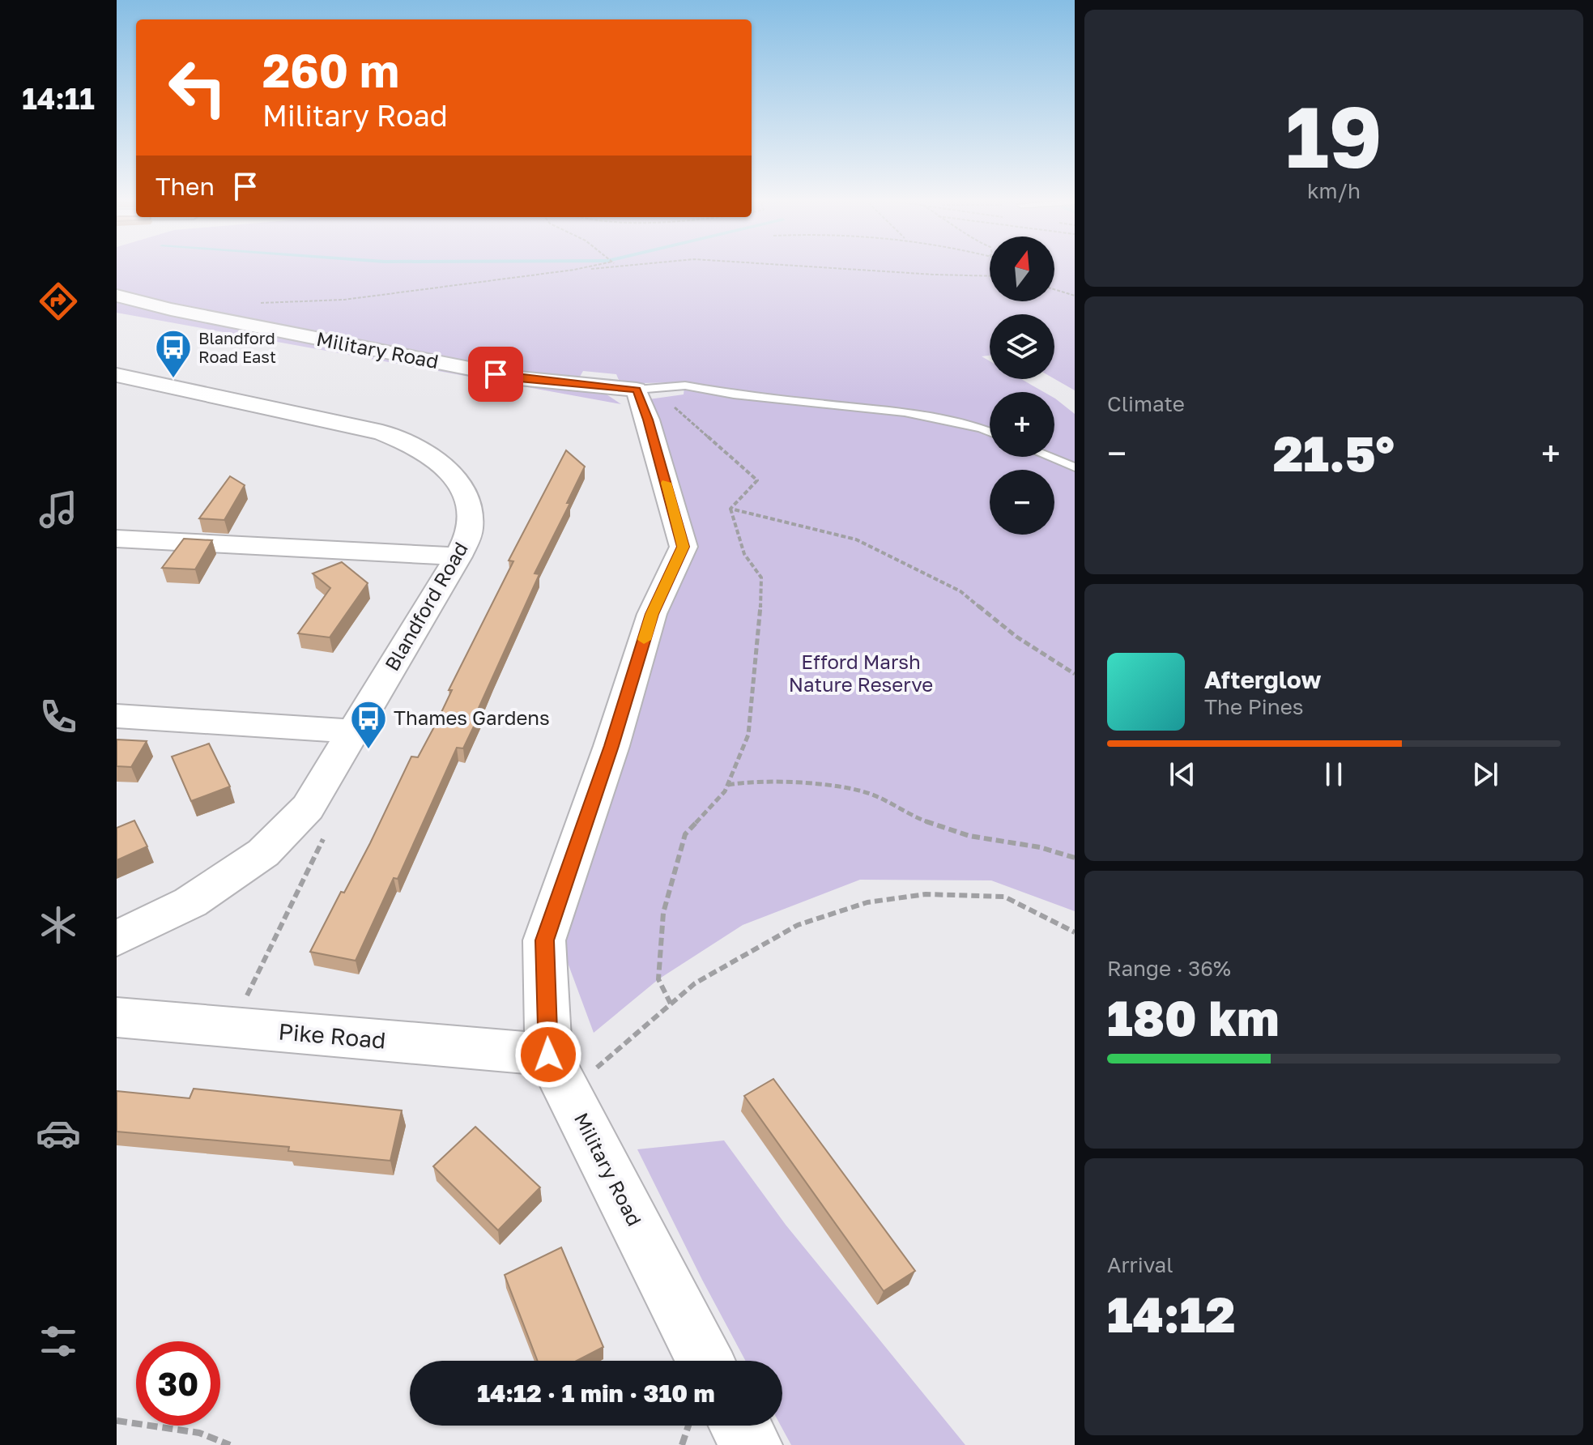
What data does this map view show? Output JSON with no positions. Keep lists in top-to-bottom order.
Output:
{
  "streets": {
    "street": ["Military Road", "Blandford Road", "Pike Road"]
  },
  "crossings": [
    ["Military Road", "Pike Road"]
  ],
  "parks": ["Efford Marsh Nature Reserve"],
  "places": {
    "bus stop": ["Blandford Road East", "Thames Gardens"]
  },
  "north": "top",
  "page": {
    "tabs": "14:11",
    "tile": [
      ["19", "km/h"],
      "Climate",
      ["Range · 36%", "180 km"],
      ["Arrival", "14:12"]
    ],
    "turn": ["260 m", "Military Road"],
    "then": "Then",
    "map_buttons": ["+", "−"],
    "heat": ["−", "21.5°", "+"],
    "song": ["Afterglow", "The Pines"],
    "limit": "30",
    "trip": "14:12 · 1 min · 310 m"
  }
}
